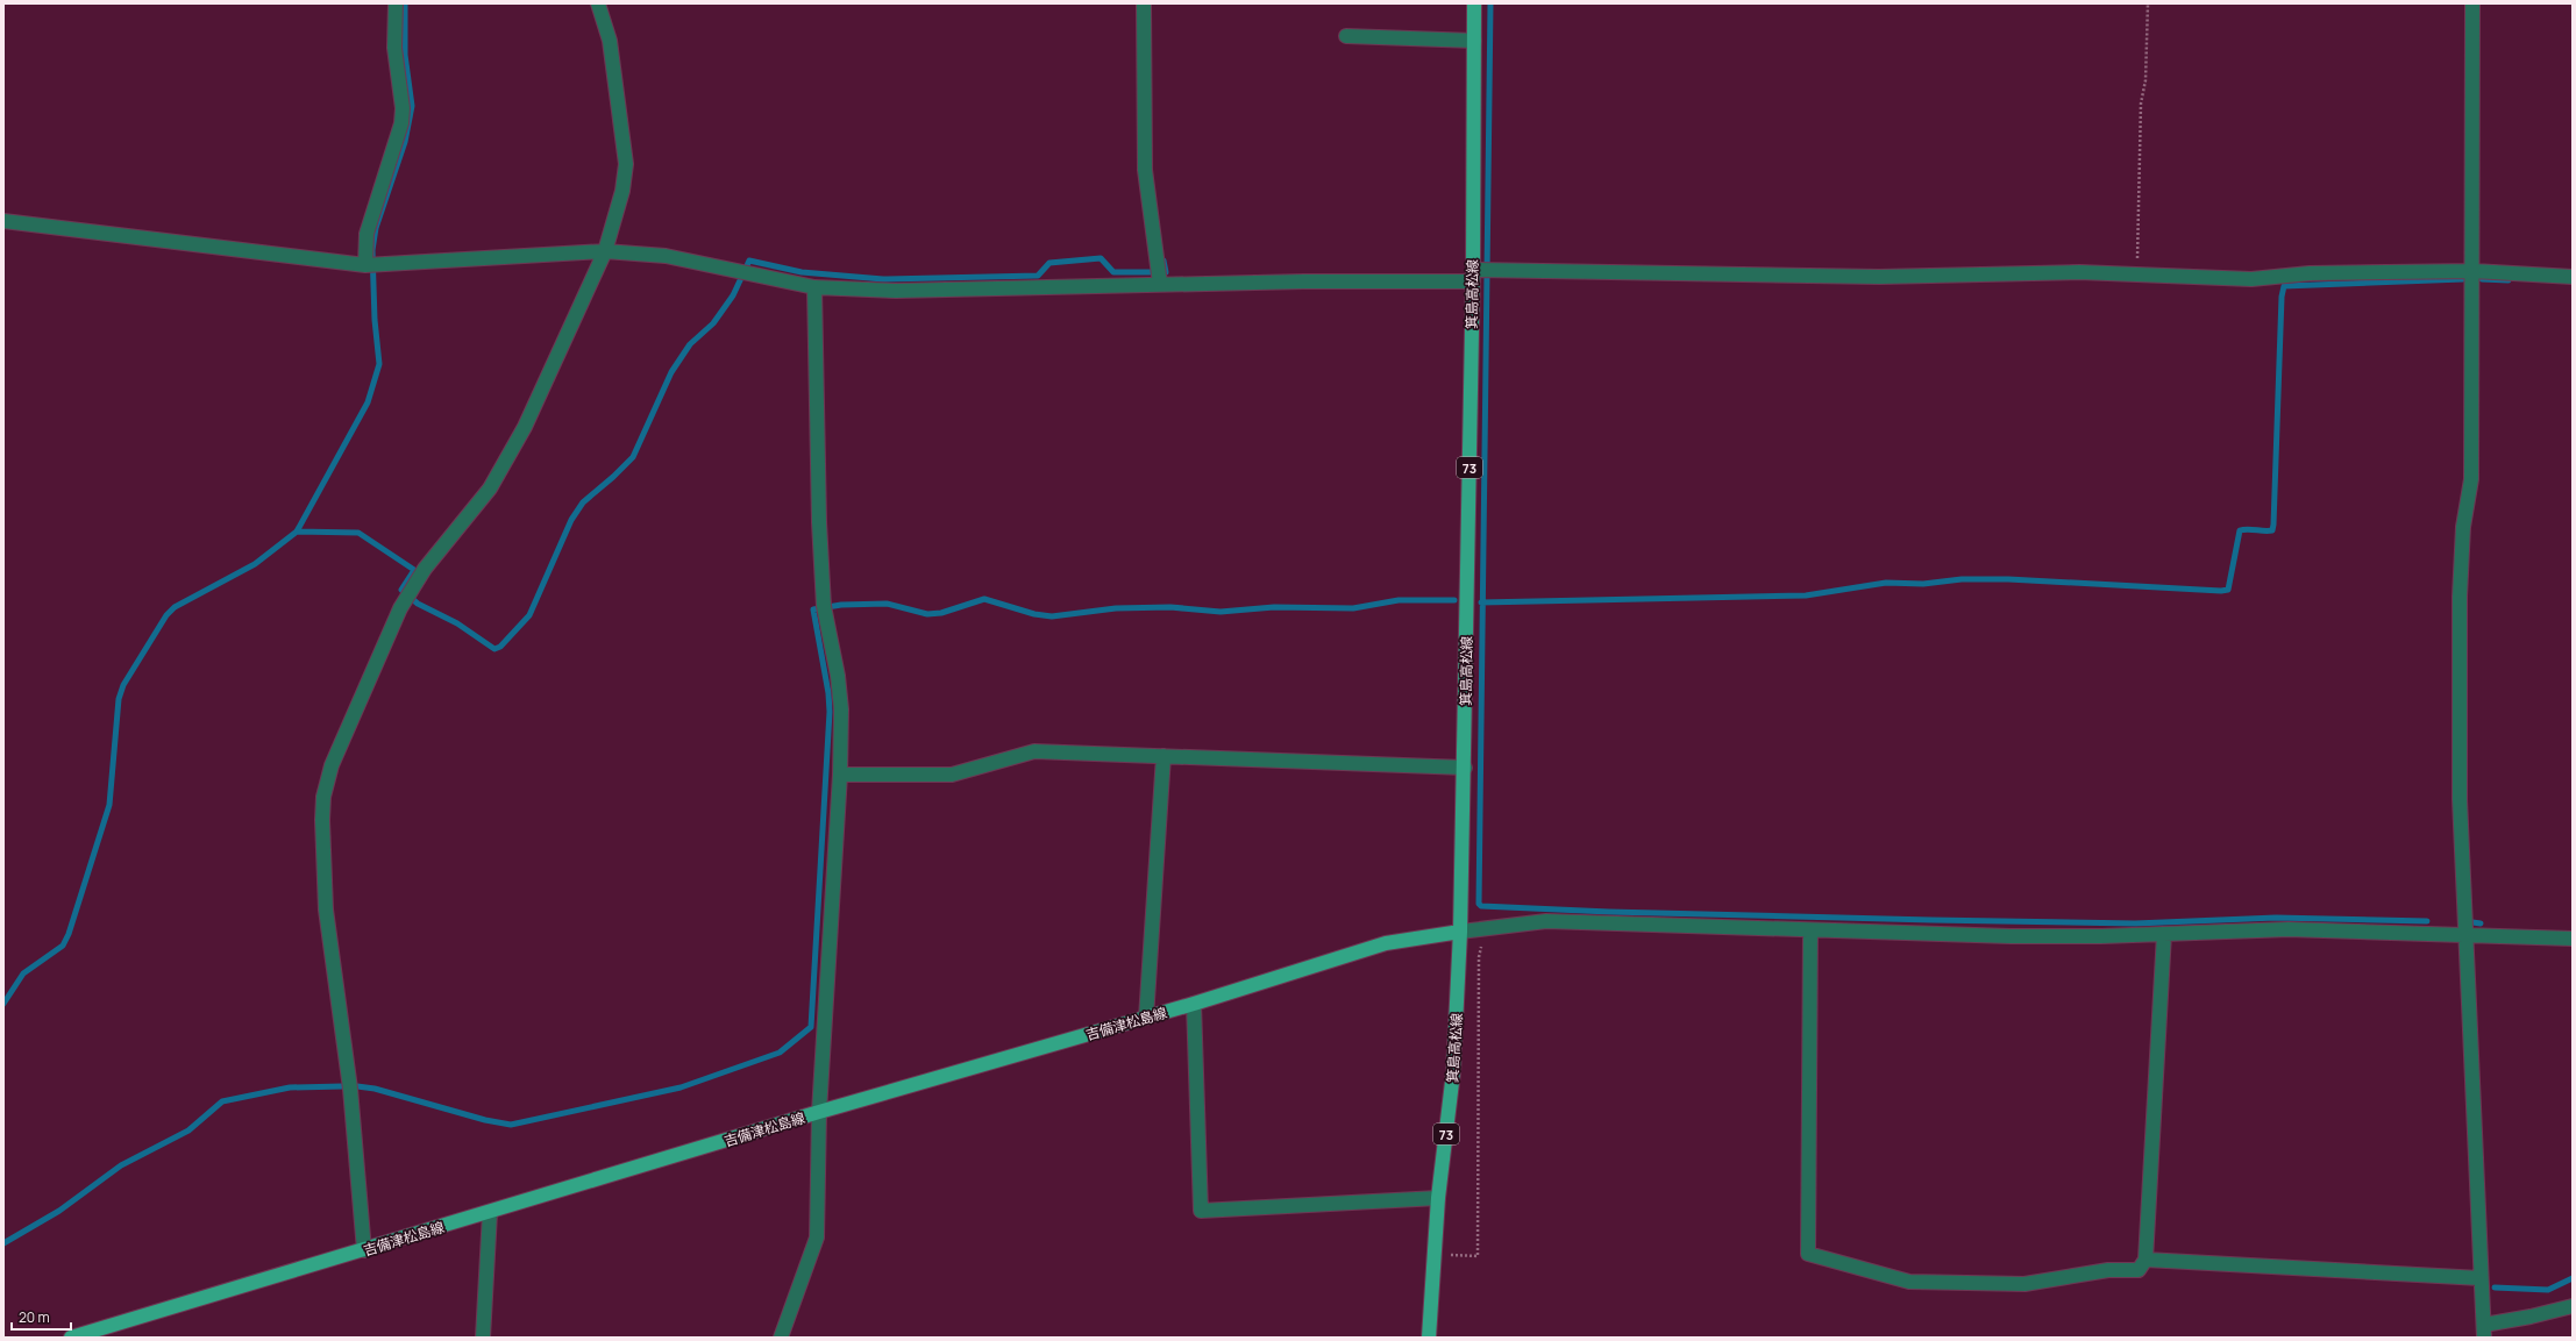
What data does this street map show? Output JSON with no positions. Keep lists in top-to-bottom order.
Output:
{
  "streets": {
    "main road": ["箕島高松線", "73", "吉備津松島線"]
  },
  "crossings": [
    ["箕島高松線", "吉備津松島線"]
  ],
  "scale_bar": "20 m"
}
